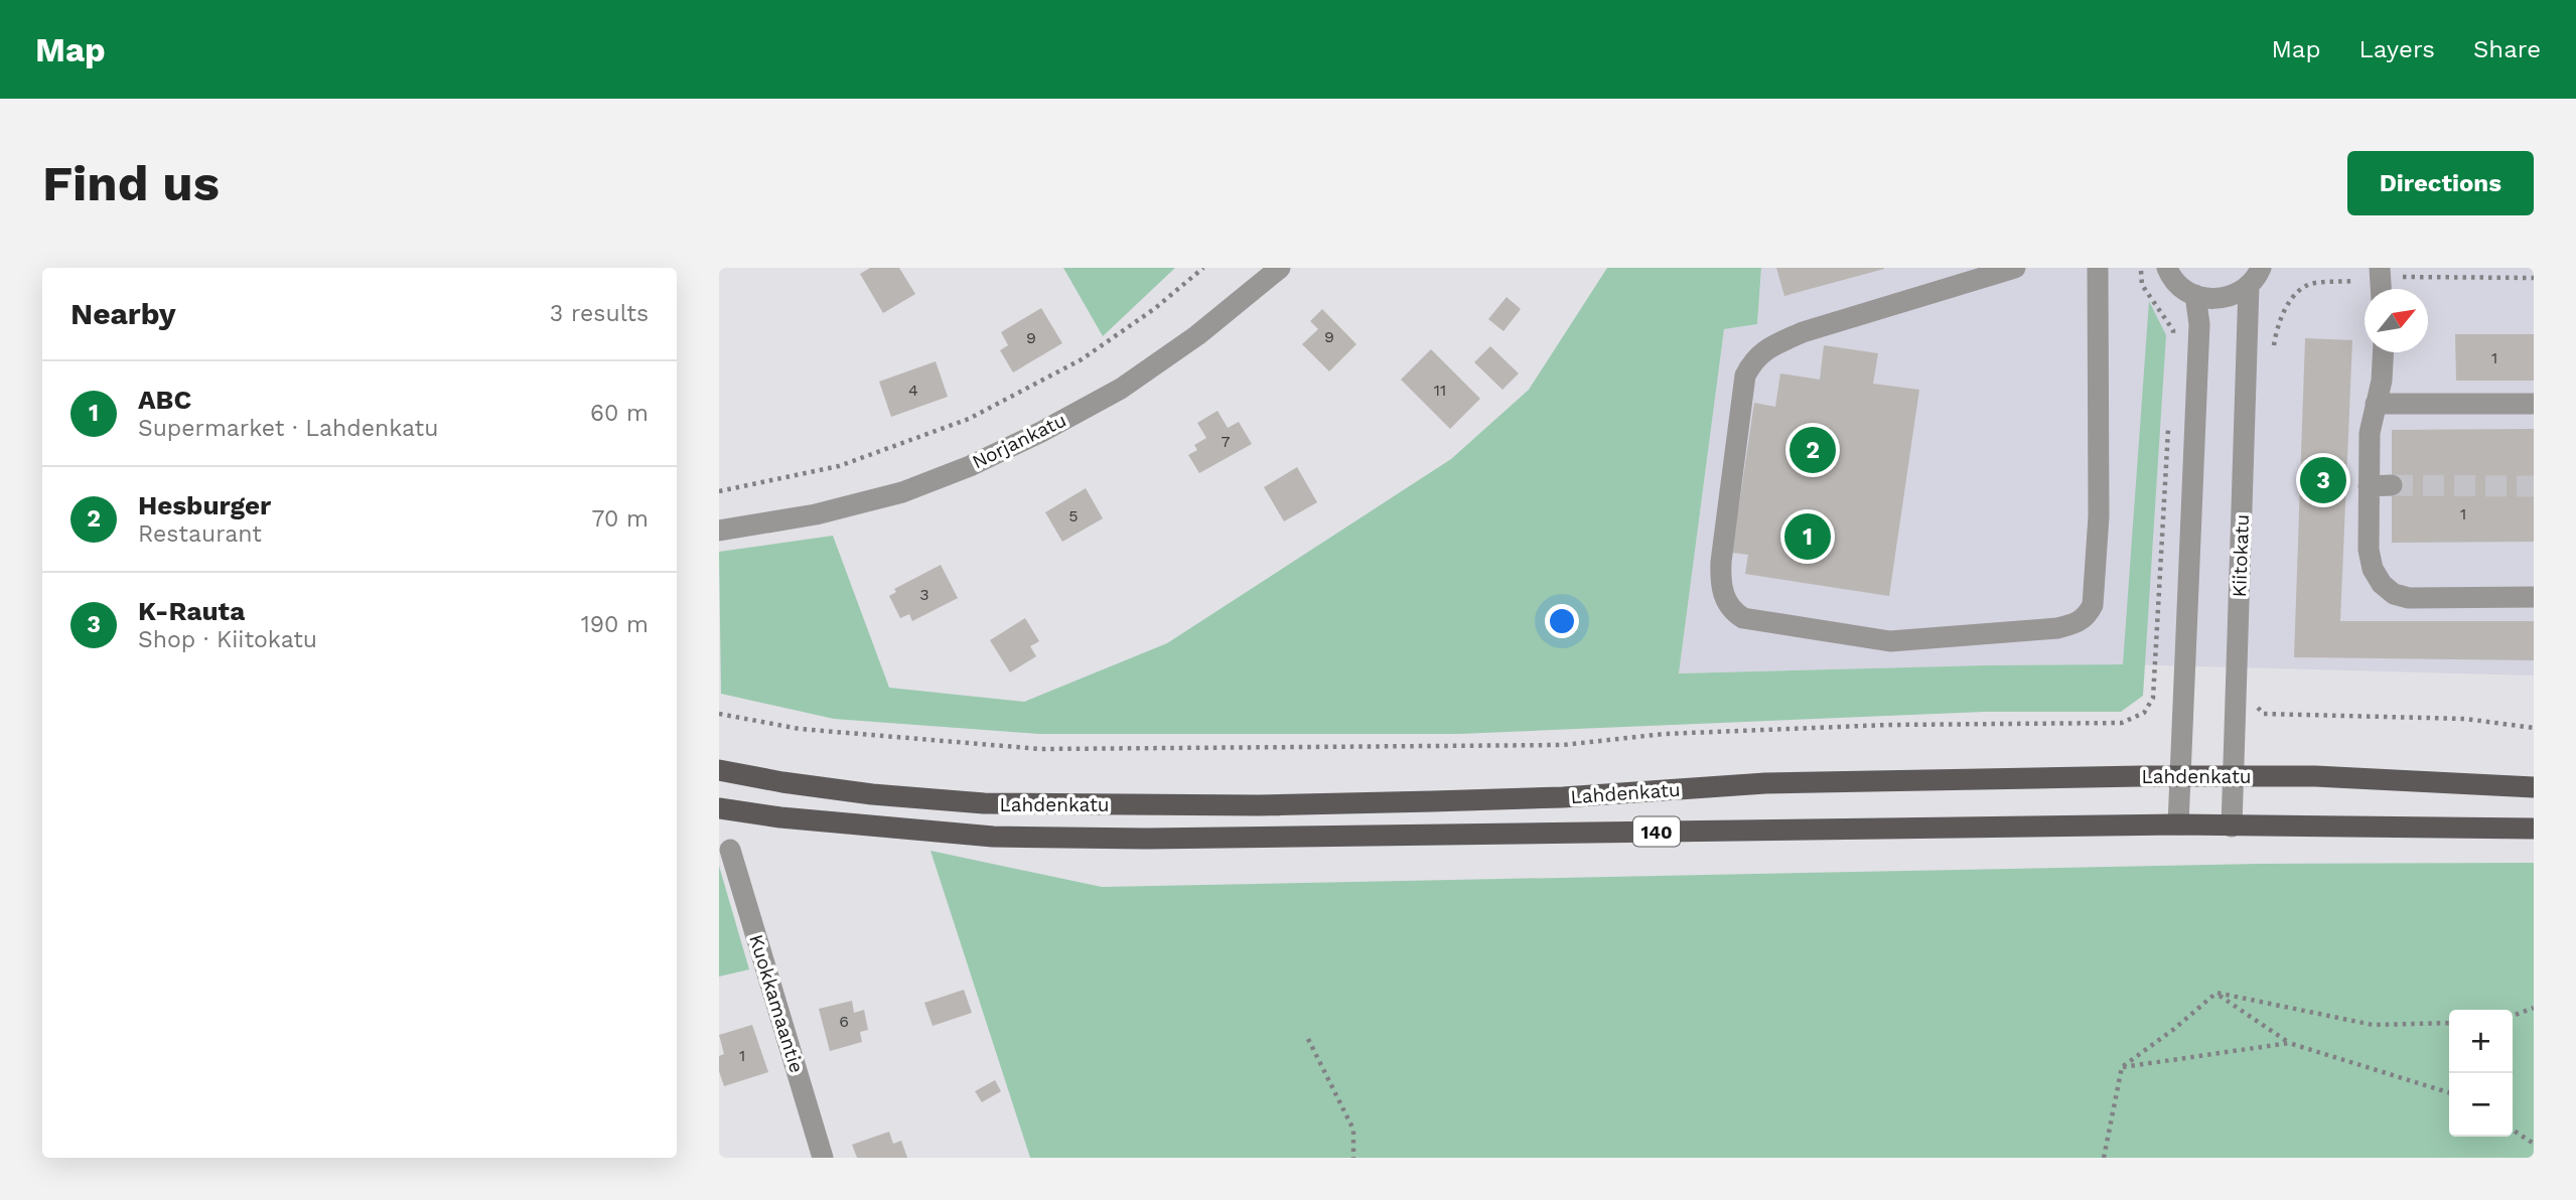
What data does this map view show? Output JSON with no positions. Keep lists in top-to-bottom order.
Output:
{
  "streets": {
    "main road": ["Lahdenkatu", "140"],
    "street": ["Norjankatu", "Kiitokatu", "Kuokkamaantie"]
  },
  "crossings": [
    ["Kiitokatu", "Lahdenkatu"]
  ],
  "house_numbers": [
    "9",
    "9",
    "1",
    "4",
    "11",
    "7",
    "1",
    "5",
    "3",
    "6",
    "1"
  ],
  "north": "top right",
  "page": {
    "header": "Map",
    "nav": ["Map", "Layers", "Share"],
    "buttons": "Directions",
    "title": "Find us",
    "heading": ["Nearby", "3 results"],
    "list": [
      {
        "mark": "1",
        "name": "ABC",
        "note": "Supermarket · Lahdenkatu",
        "value": "60 m"
      },
      {
        "mark": "2",
        "name": "Hesburger",
        "note": "Restaurant",
        "value": "70 m"
      },
      {
        "mark": "3",
        "name": "K-Rauta",
        "note": "Shop · Kiitokatu",
        "value": "190 m"
      }
    ],
    "pins": ["2", "3", "1"],
    "map_buttons": ["+", "−"]
  }
}
